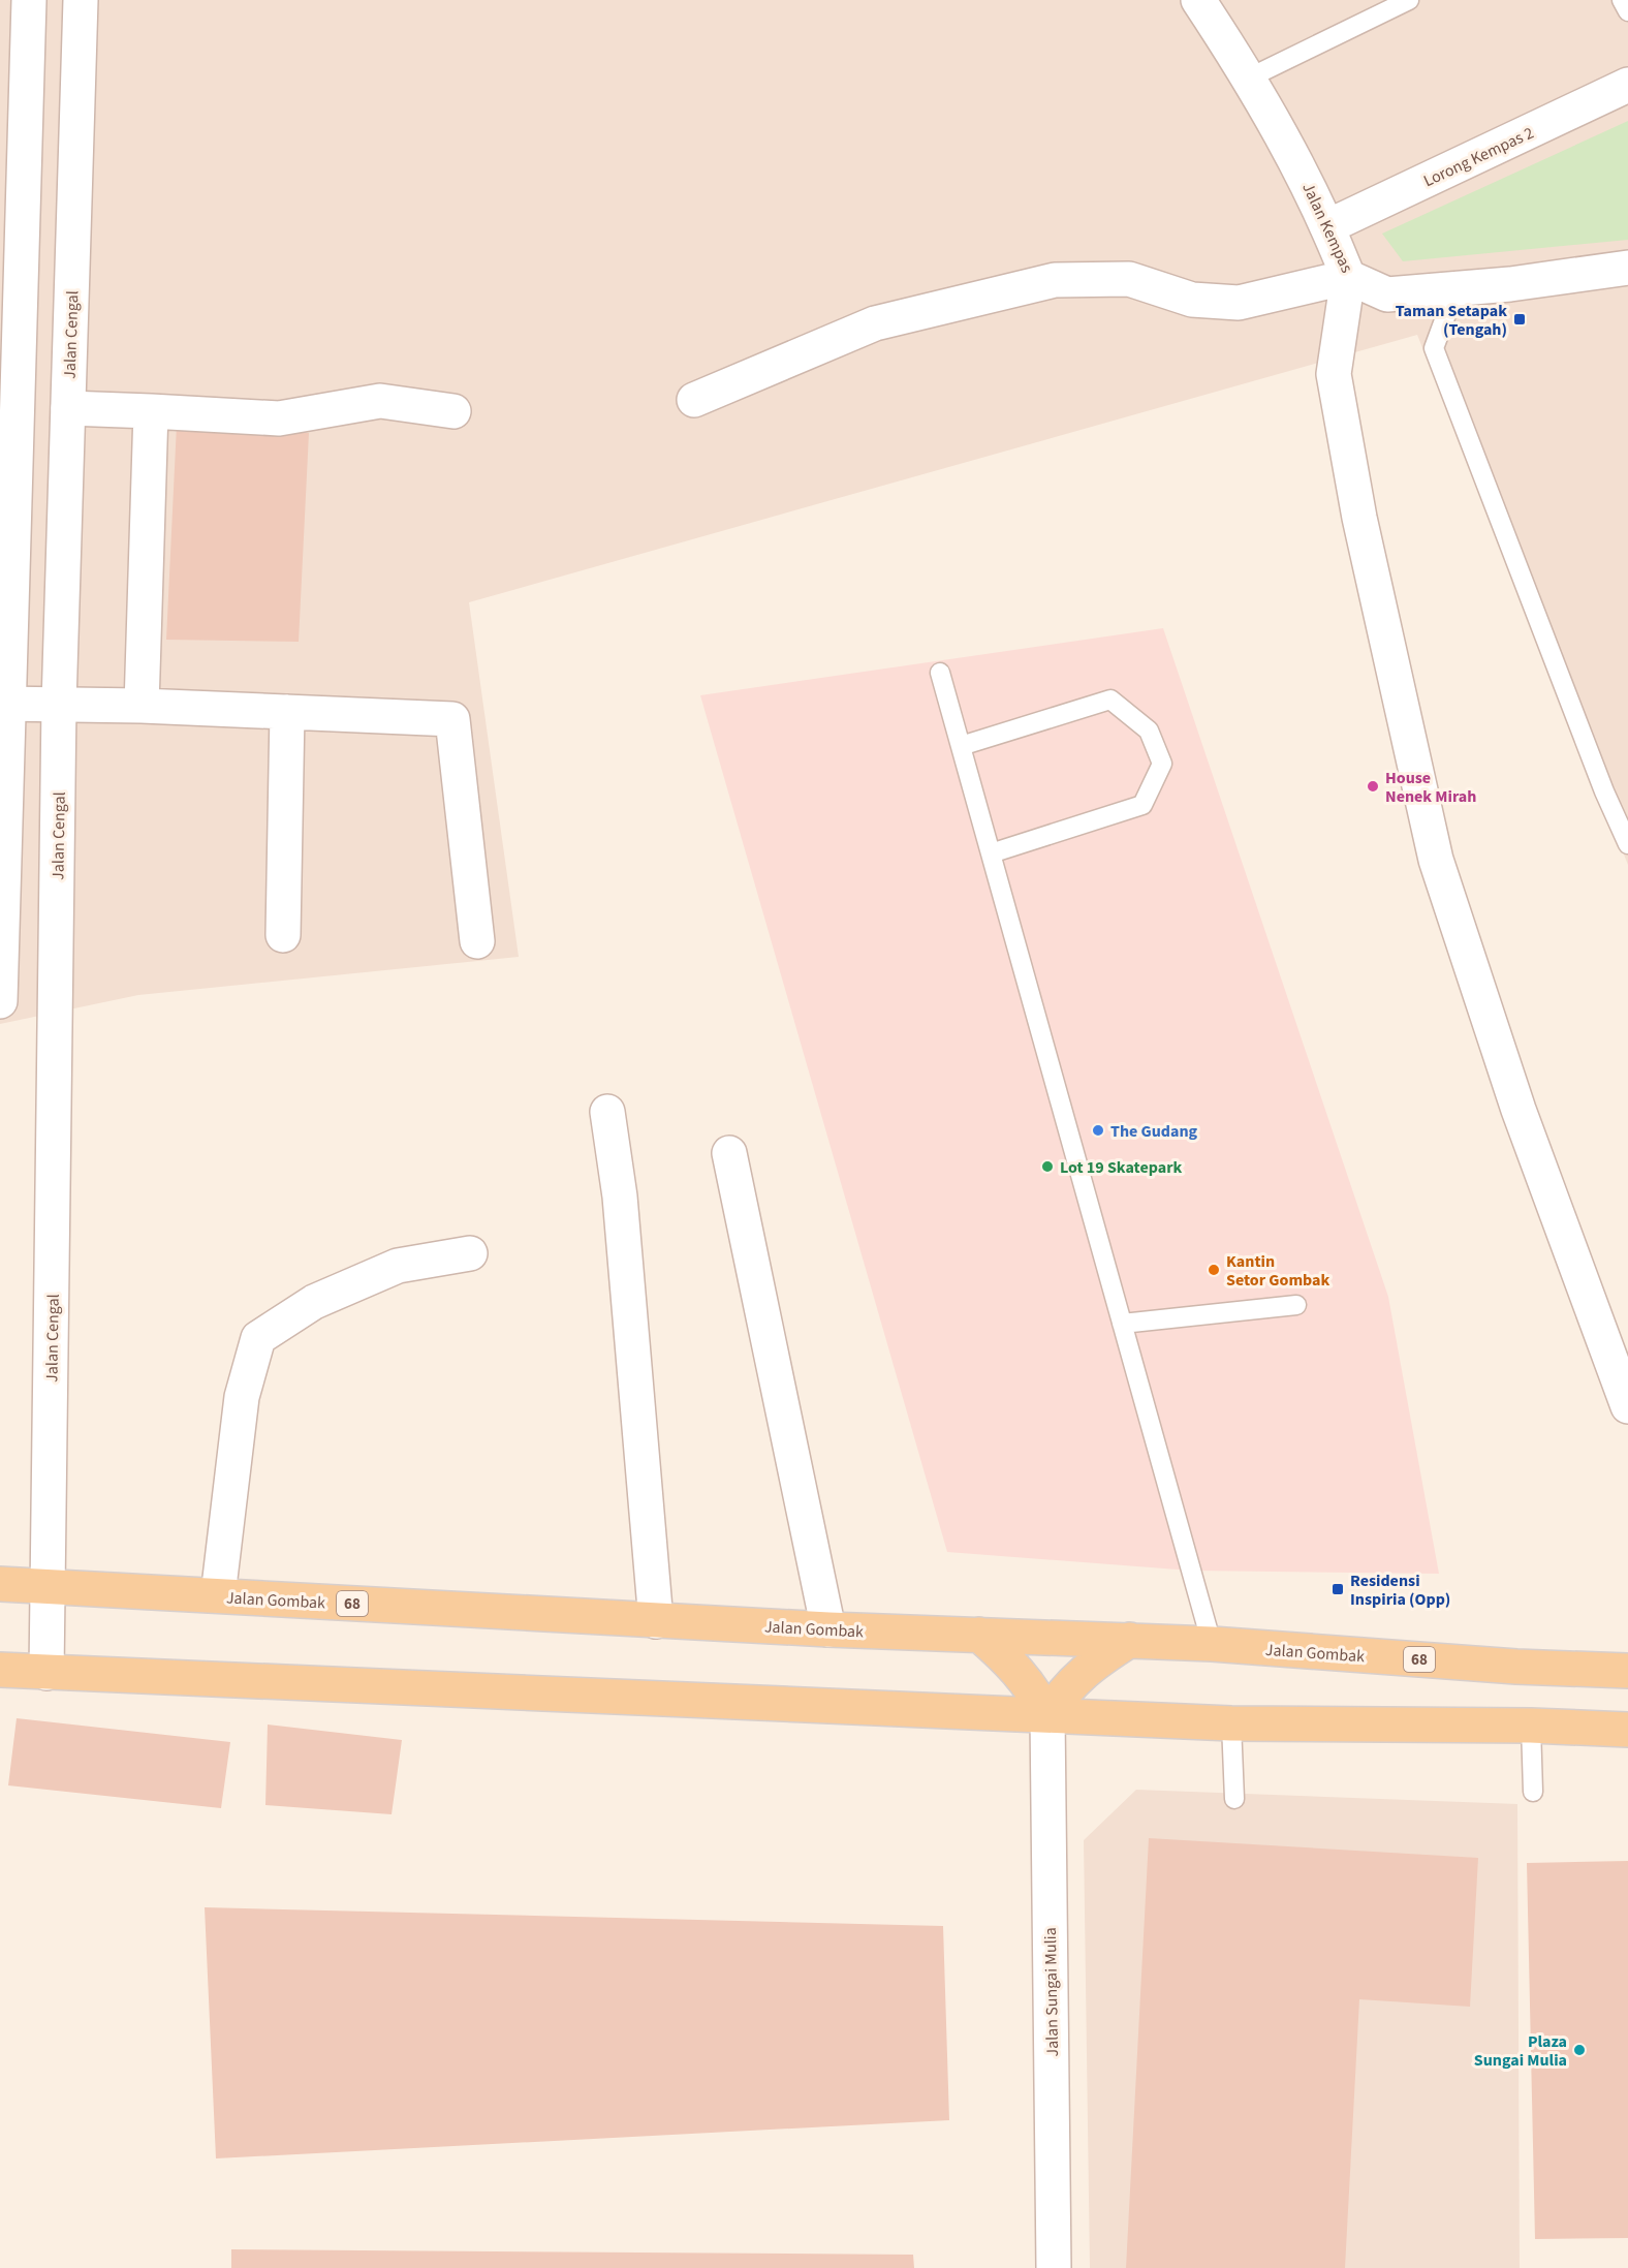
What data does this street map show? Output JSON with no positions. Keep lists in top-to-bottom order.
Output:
{
  "streets": {
    "main road": ["Jalan Gombak", "68"],
    "street": [
      "Lorong Kempas 2",
      "Jalan Kempas",
      "Jalan Cengal",
      "Jalan Sungai Mulia"
    ]
  },
  "crossings": [
    ["Lorong Kempas 2", "Jalan Kempas"],
    ["Jalan Cengal", "Jalan Gombak"]
  ],
  "places": {
    "transit": ["Taman Setapak (Tengah)", "Residensi Inspiria (Opp)"],
    "other": [
      "House Nenek Mirah",
      "The Gudang",
      "Lot 19 Skatepark",
      "Kantin Setor Gombak",
      "Plaza Sungai Mulia"
    ]
  }
}
